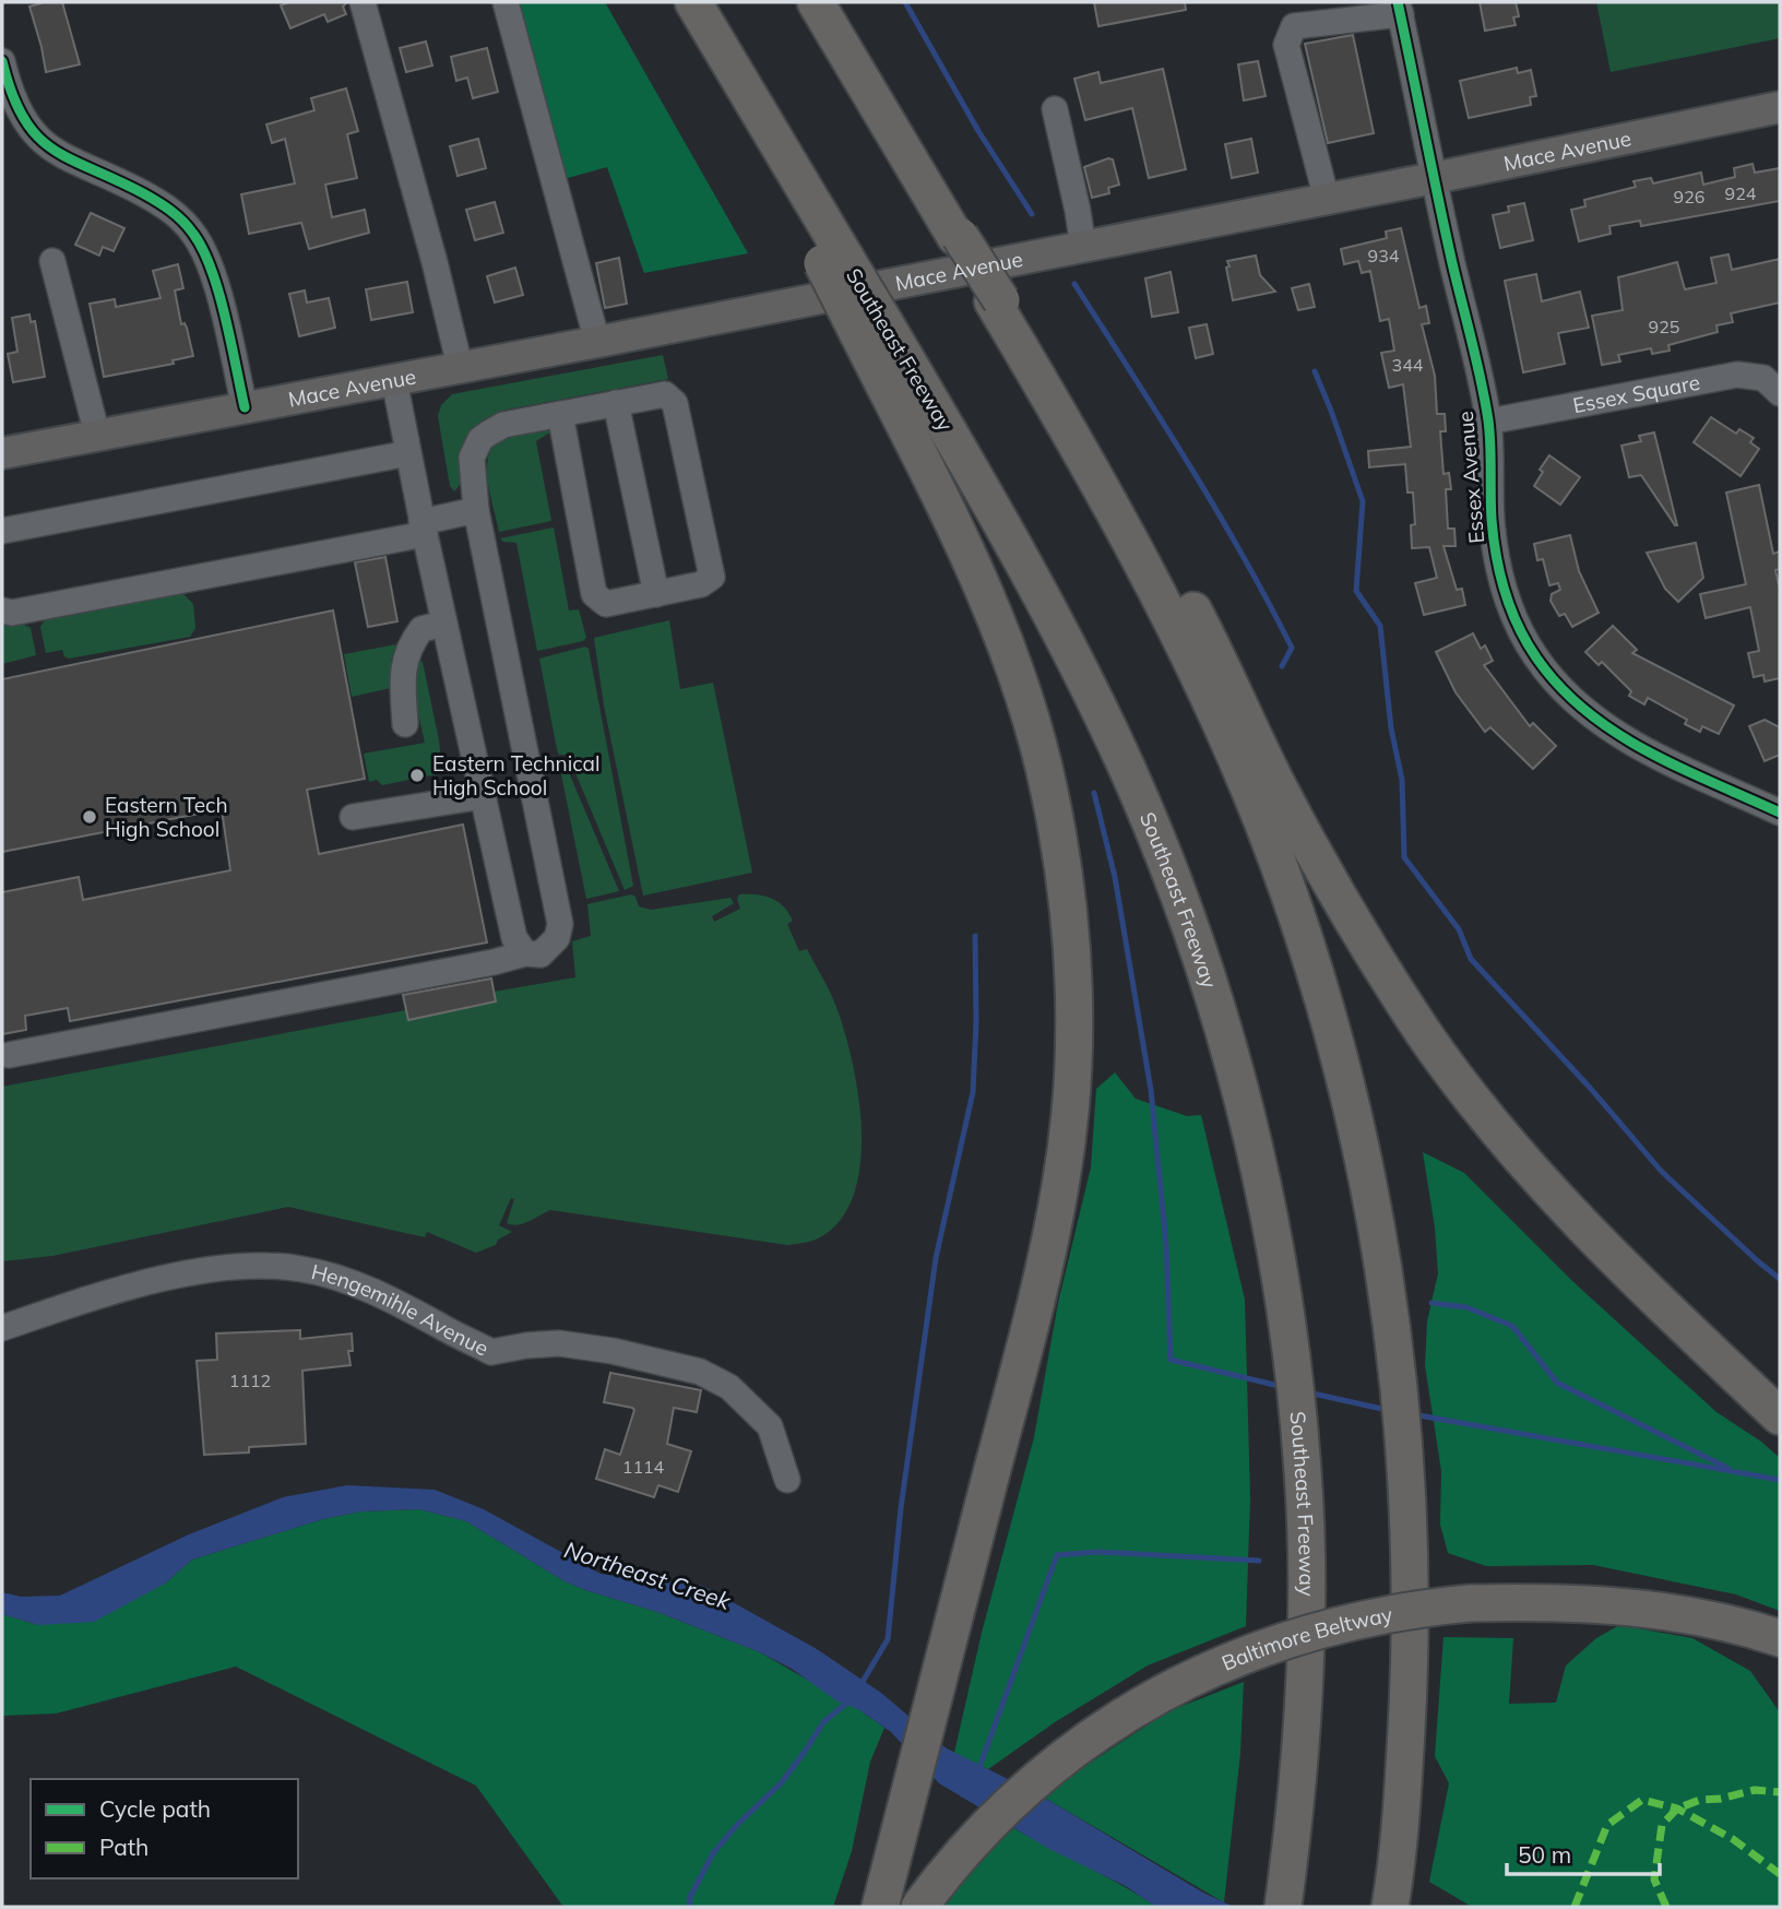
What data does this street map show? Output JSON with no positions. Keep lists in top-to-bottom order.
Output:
{
  "streets": {
    "highway": ["Southeast Freeway", "Baltimore Beltway"],
    "main road": ["Mace Avenue"],
    "street": ["Essex Square", "Essex Avenue", "Hengemihle Avenue"]
  },
  "crossings": [
    ["Mace Avenue", "Essex Avenue"],
    ["Essex Square", "Essex Avenue"]
  ],
  "water": ["Northeast Creek"],
  "places": ["Eastern Technical High School", "Eastern Tech High School"],
  "house_numbers": [
    "924",
    "926",
    "934",
    "925",
    "344",
    "1112",
    "1114"
  ],
  "legend": ["Cycle path", "Path"],
  "scale_bar": "50 m"
}
